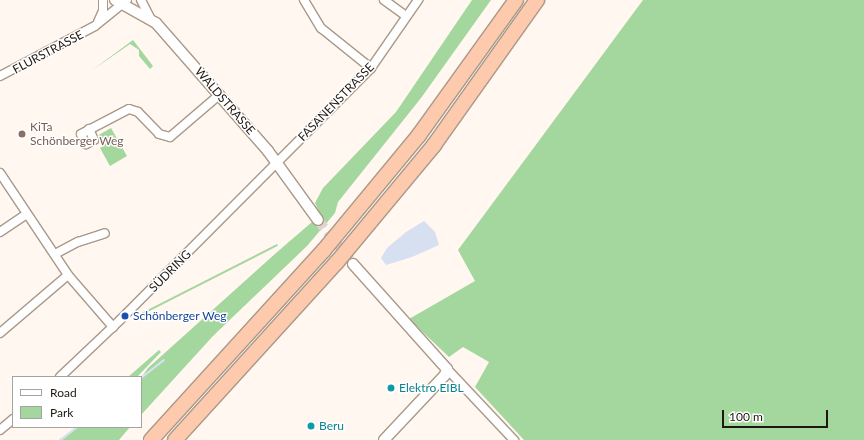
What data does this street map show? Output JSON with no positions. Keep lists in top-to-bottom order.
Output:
{
  "streets": {
    "street": [
      "FLURSTRASSE",
      "WALDSTRASSE",
      "FASANENSTRASSE",
      "SÜDRING"
    ]
  },
  "crossings": [
    ["FLURSTRASSE", "WALDSTRASSE"],
    ["WALDSTRASSE", "FASANENSTRASSE"],
    ["WALDSTRASSE", "SÜDRING"],
    ["FASANENSTRASSE", "SÜDRING"]
  ],
  "places": [
    "KiTa Schönberger Weg",
    "Schönberger Weg",
    "Elektro EIBL",
    "Beru"
  ],
  "legend": ["Road", "Park"],
  "scale_bar": "100 m"
}
